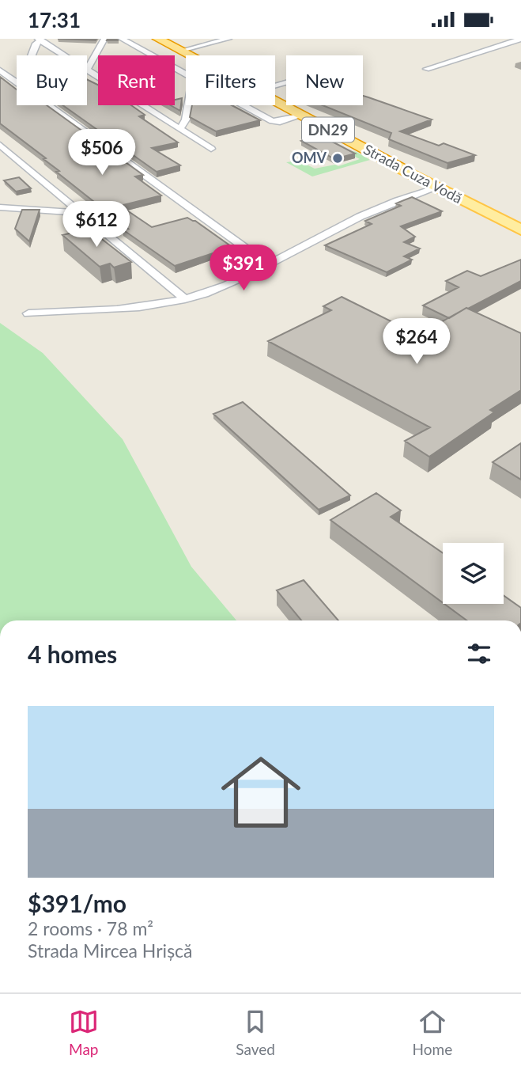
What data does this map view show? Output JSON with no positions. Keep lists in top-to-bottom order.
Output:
{
  "streets": {
    "highway": ["DN29", "Strada Cuza Vodă"]
  },
  "places": ["OMV"],
  "page": {
    "status": "17:31",
    "chip": [
      "Buy",
      "Rent",
      "Filters",
      "New"
    ],
    "price": [
      "$506",
      "$612",
      "$391",
      "$264"
    ],
    "heading": "4 homes",
    "list": [
      {
        "name": "$391/mo",
        "note": "2 rooms · 78 m² · Strada Mircea Hrișcă"
      }
    ],
    "tabs": ["Map", "Saved", "Home"]
  }
}
